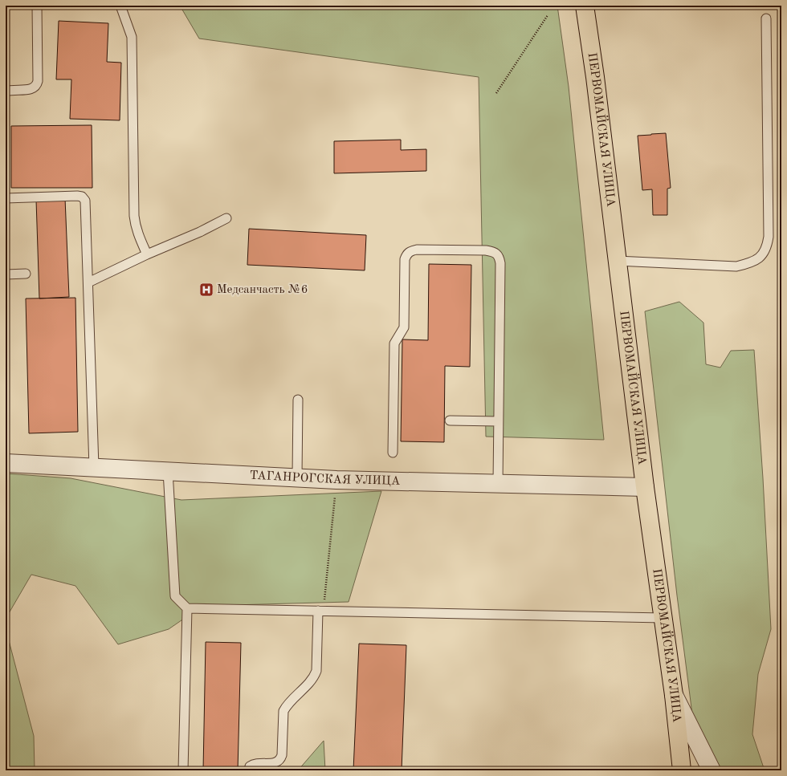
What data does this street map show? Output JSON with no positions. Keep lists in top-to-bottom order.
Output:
{
  "streets": {
    "main road": ["ПЕРВОМАЙСКАЯ УЛИЦА"],
    "street": ["ТАГАНРОГСКАЯ УЛИЦА"]
  },
  "crossings": [
    ["ПЕРВОМАЙСКАЯ УЛИЦА", "ТАГАНРОГСКАЯ УЛИЦА"]
  ],
  "places": {
    "hospital": ["Медсанчасть №6"]
  }
}
